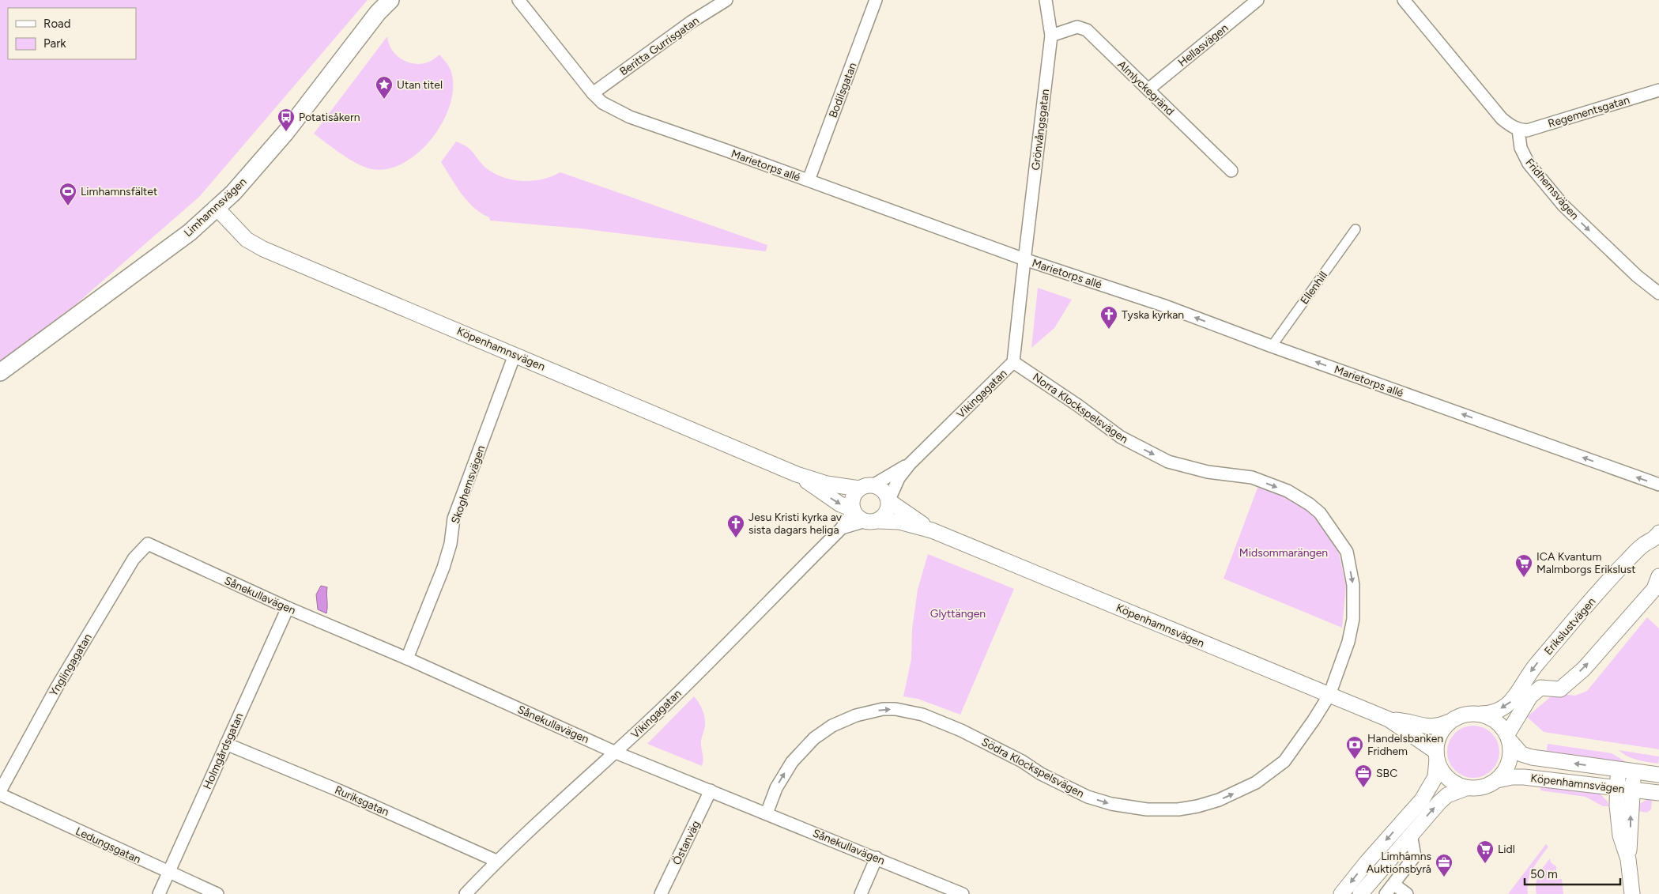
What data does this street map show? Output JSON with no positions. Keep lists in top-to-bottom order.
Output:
{
  "streets": {
    "main road": ["Limhamnsvägen"],
    "street": [
      "Hellasvägen",
      "Beritta Gurrisgatan",
      "Almlyckegränd",
      "Bodilsgatan",
      "Regementsgatan",
      "Grönvångsgatan",
      "Marietorps allé",
      "Fridhemsvägen",
      "Ellenhill",
      "Köpenhamnsvägen",
      "Vikingagatan",
      "Norra Klockspelsvägen",
      "Skoghemsvägen",
      "Sånekullavägen",
      "Erikslustvägen",
      "Ynglingagatan",
      "Holmgårdsgatan",
      "Södra Klockspelsvägen",
      "Ruriksgatan",
      "Östanväg",
      "Ledungsgatan"
    ]
  },
  "crossings": [
    ["Hellasvägen", "Almlyckegränd"],
    ["Beritta Gurrisgatan", "Marietorps allé"],
    ["Almlyckegränd", "Grönvångsgatan"],
    ["Bodilsgatan", "Marietorps allé"],
    ["Regementsgatan", "Fridhemsvägen"],
    ["Grönvångsgatan", "Marietorps allé"],
    ["Grönvångsgatan", "Vikingagatan"],
    ["Marietorps allé", "Ellenhill"],
    ["Marietorps allé", "Vikingagatan"],
    ["Limhamnsvägen", "Köpenhamnsvägen"],
    ["Köpenhamnsvägen", "Vikingagatan"],
    ["Köpenhamnsvägen", "Norra Klockspelsvägen"],
    ["Köpenhamnsvägen", "Skoghemsvägen"],
    ["Köpenhamnsvägen", "Erikslustvägen"],
    ["Köpenhamnsvägen", "Södra Klockspelsvägen"],
    ["Vikingagatan", "Norra Klockspelsvägen"],
    ["Vikingagatan", "Sånekullavägen"],
    ["Vikingagatan", "Ruriksgatan"],
    ["Norra Klockspelsvägen", "Södra Klockspelsvägen"],
    ["Skoghemsvägen", "Sånekullavägen"],
    ["Sånekullavägen", "Ynglingagatan"],
    ["Sånekullavägen", "Holmgårdsgatan"],
    ["Sånekullavägen", "Södra Klockspelsvägen"],
    ["Sånekullavägen", "Östanväg"],
    ["Ynglingagatan", "Ledungsgatan"],
    ["Holmgårdsgatan", "Ruriksgatan"],
    ["Holmgårdsgatan", "Ledungsgatan"]
  ],
  "one_way": [
    "Marietorps allé",
    "Fridhemsvägen",
    "Norra Klockspelsvägen",
    "Södra Klockspelsvägen"
  ],
  "parks": ["Midsommarängen", "Glyttängen"],
  "places": {
    "place": ["Utan titel"],
    "bus stop": ["Potatisåkern"],
    "sports": ["Limhamnsfältet"],
    "church": ["Tyska kyrkan", "Jesu Kristi kyrka av sista dagars heliga"],
    "supermarket": ["ICA Kvantum Malmborgs Erikslust", "Lidl"],
    "bank": ["Handelsbanken Fridhem"],
    "office": ["SBC", "Limhamns Auktionsbyrå"]
  },
  "legend": ["Road", "Park"],
  "scale_bar": "50 m"
}
